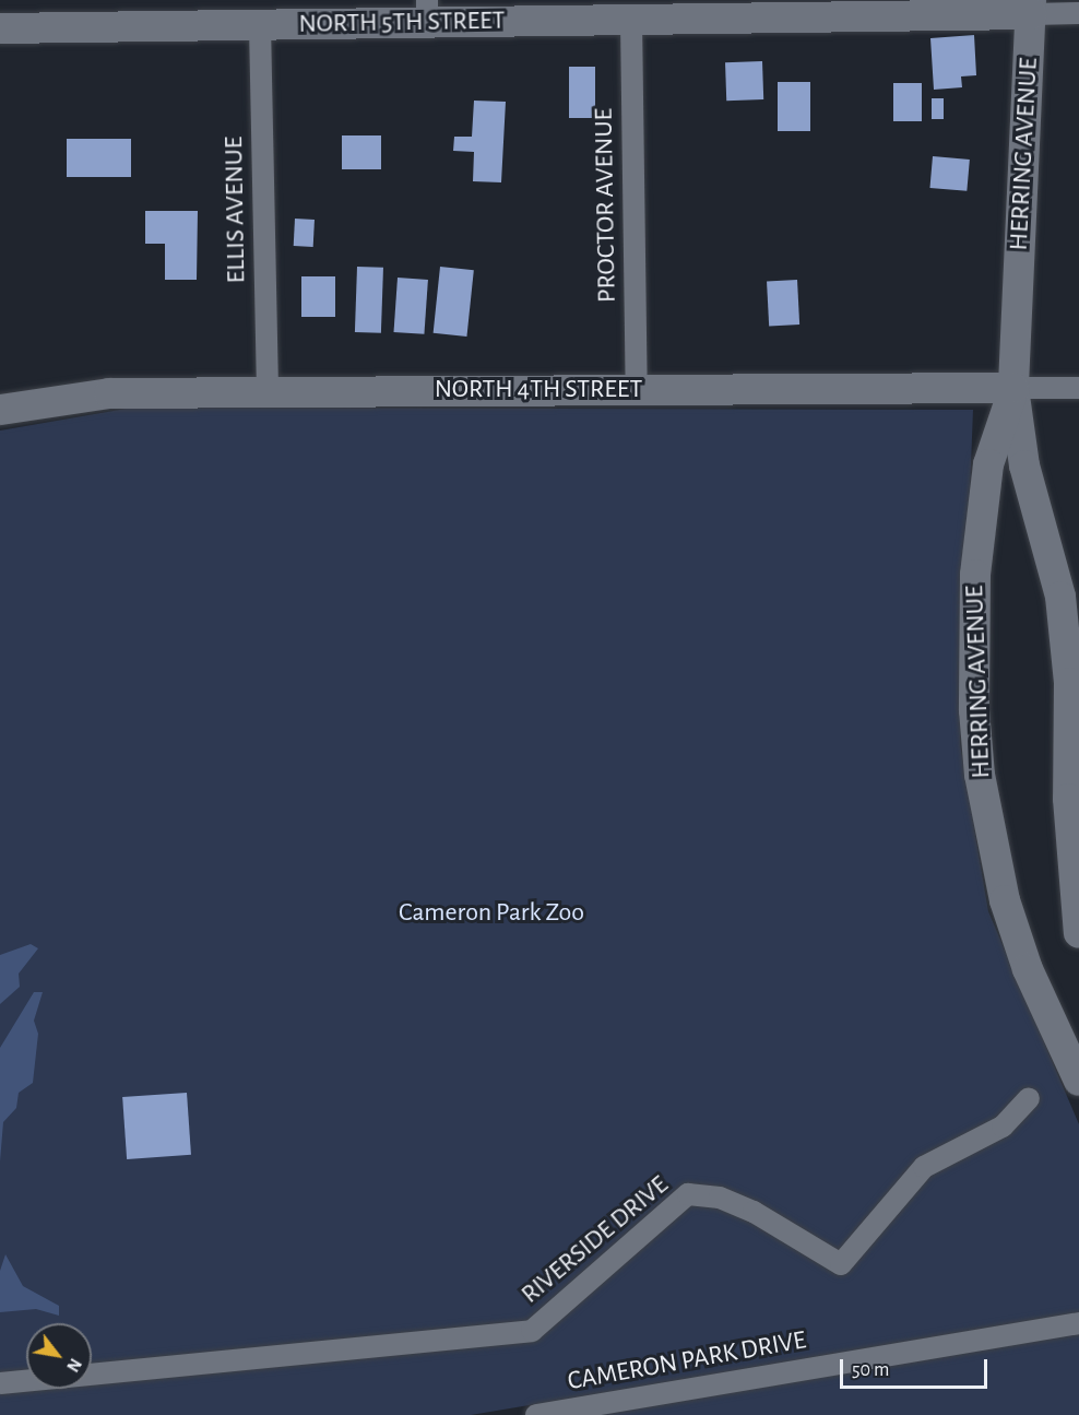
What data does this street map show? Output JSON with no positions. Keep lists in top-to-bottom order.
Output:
{
  "streets": {
    "main road": ["NORTH 5TH STREET", "HERRING AVENUE", "NORTH 4TH STREET"],
    "street": [
      "PROCTOR AVENUE",
      "ELLIS AVENUE",
      "RIVERSIDE DRIVE",
      "CAMERON PARK DRIVE"
    ]
  },
  "crossings": [
    ["NORTH 5TH STREET", "HERRING AVENUE"],
    ["NORTH 5TH STREET", "PROCTOR AVENUE"],
    ["NORTH 5TH STREET", "ELLIS AVENUE"],
    ["HERRING AVENUE", "NORTH 4TH STREET"],
    ["PROCTOR AVENUE", "NORTH 4TH STREET"],
    ["ELLIS AVENUE", "NORTH 4TH STREET"]
  ],
  "parks": ["Cameron Park Zoo"],
  "scale_bar": "50 m",
  "north": "bottom right"
}
